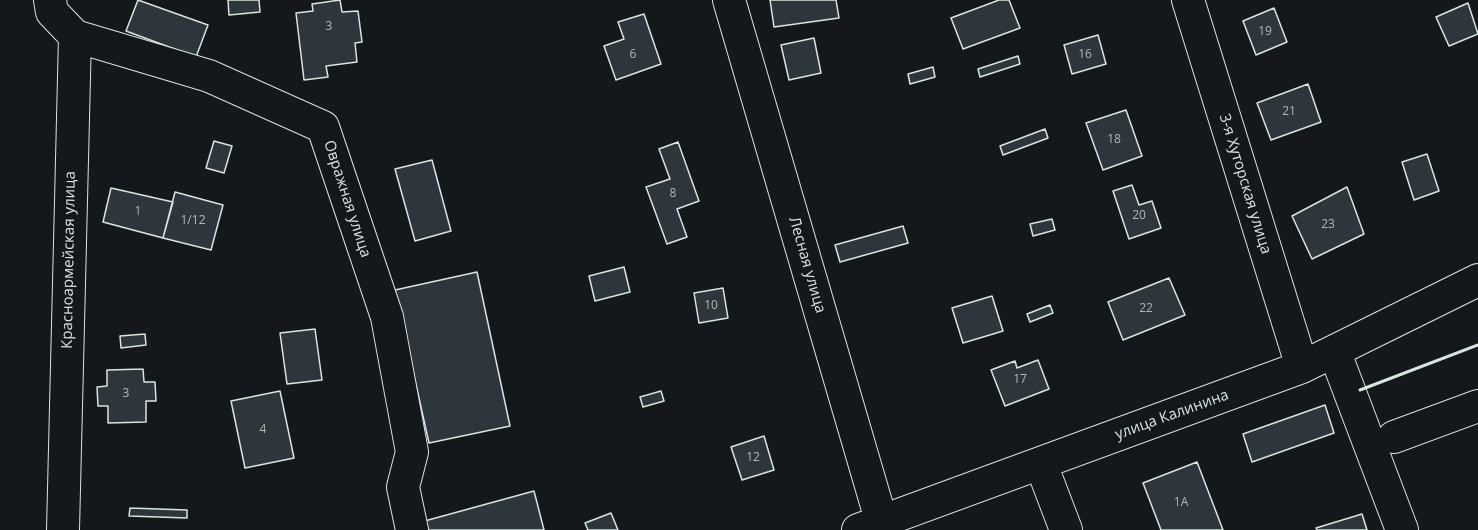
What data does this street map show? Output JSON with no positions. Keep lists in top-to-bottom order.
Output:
{
  "streets": {
    "street": [
      "3-я Хуторская улица",
      "Овражная улица",
      "Красноармейская улица",
      "Лесная улица",
      "улица Калинина"
    ]
  },
  "crossings": [
    ["3-я Хуторская улица", "улица Калинина"],
    ["Овражная улица", "Красноармейская улица"],
    ["Лесная улица", "улица Калинина"]
  ],
  "house_numbers": [
    "3",
    "19",
    "6",
    "16",
    "21",
    "18",
    "8",
    "1",
    "20",
    "1/12",
    "23",
    "10",
    "22",
    "17",
    "3",
    "4",
    "12",
    "1А"
  ]
}
